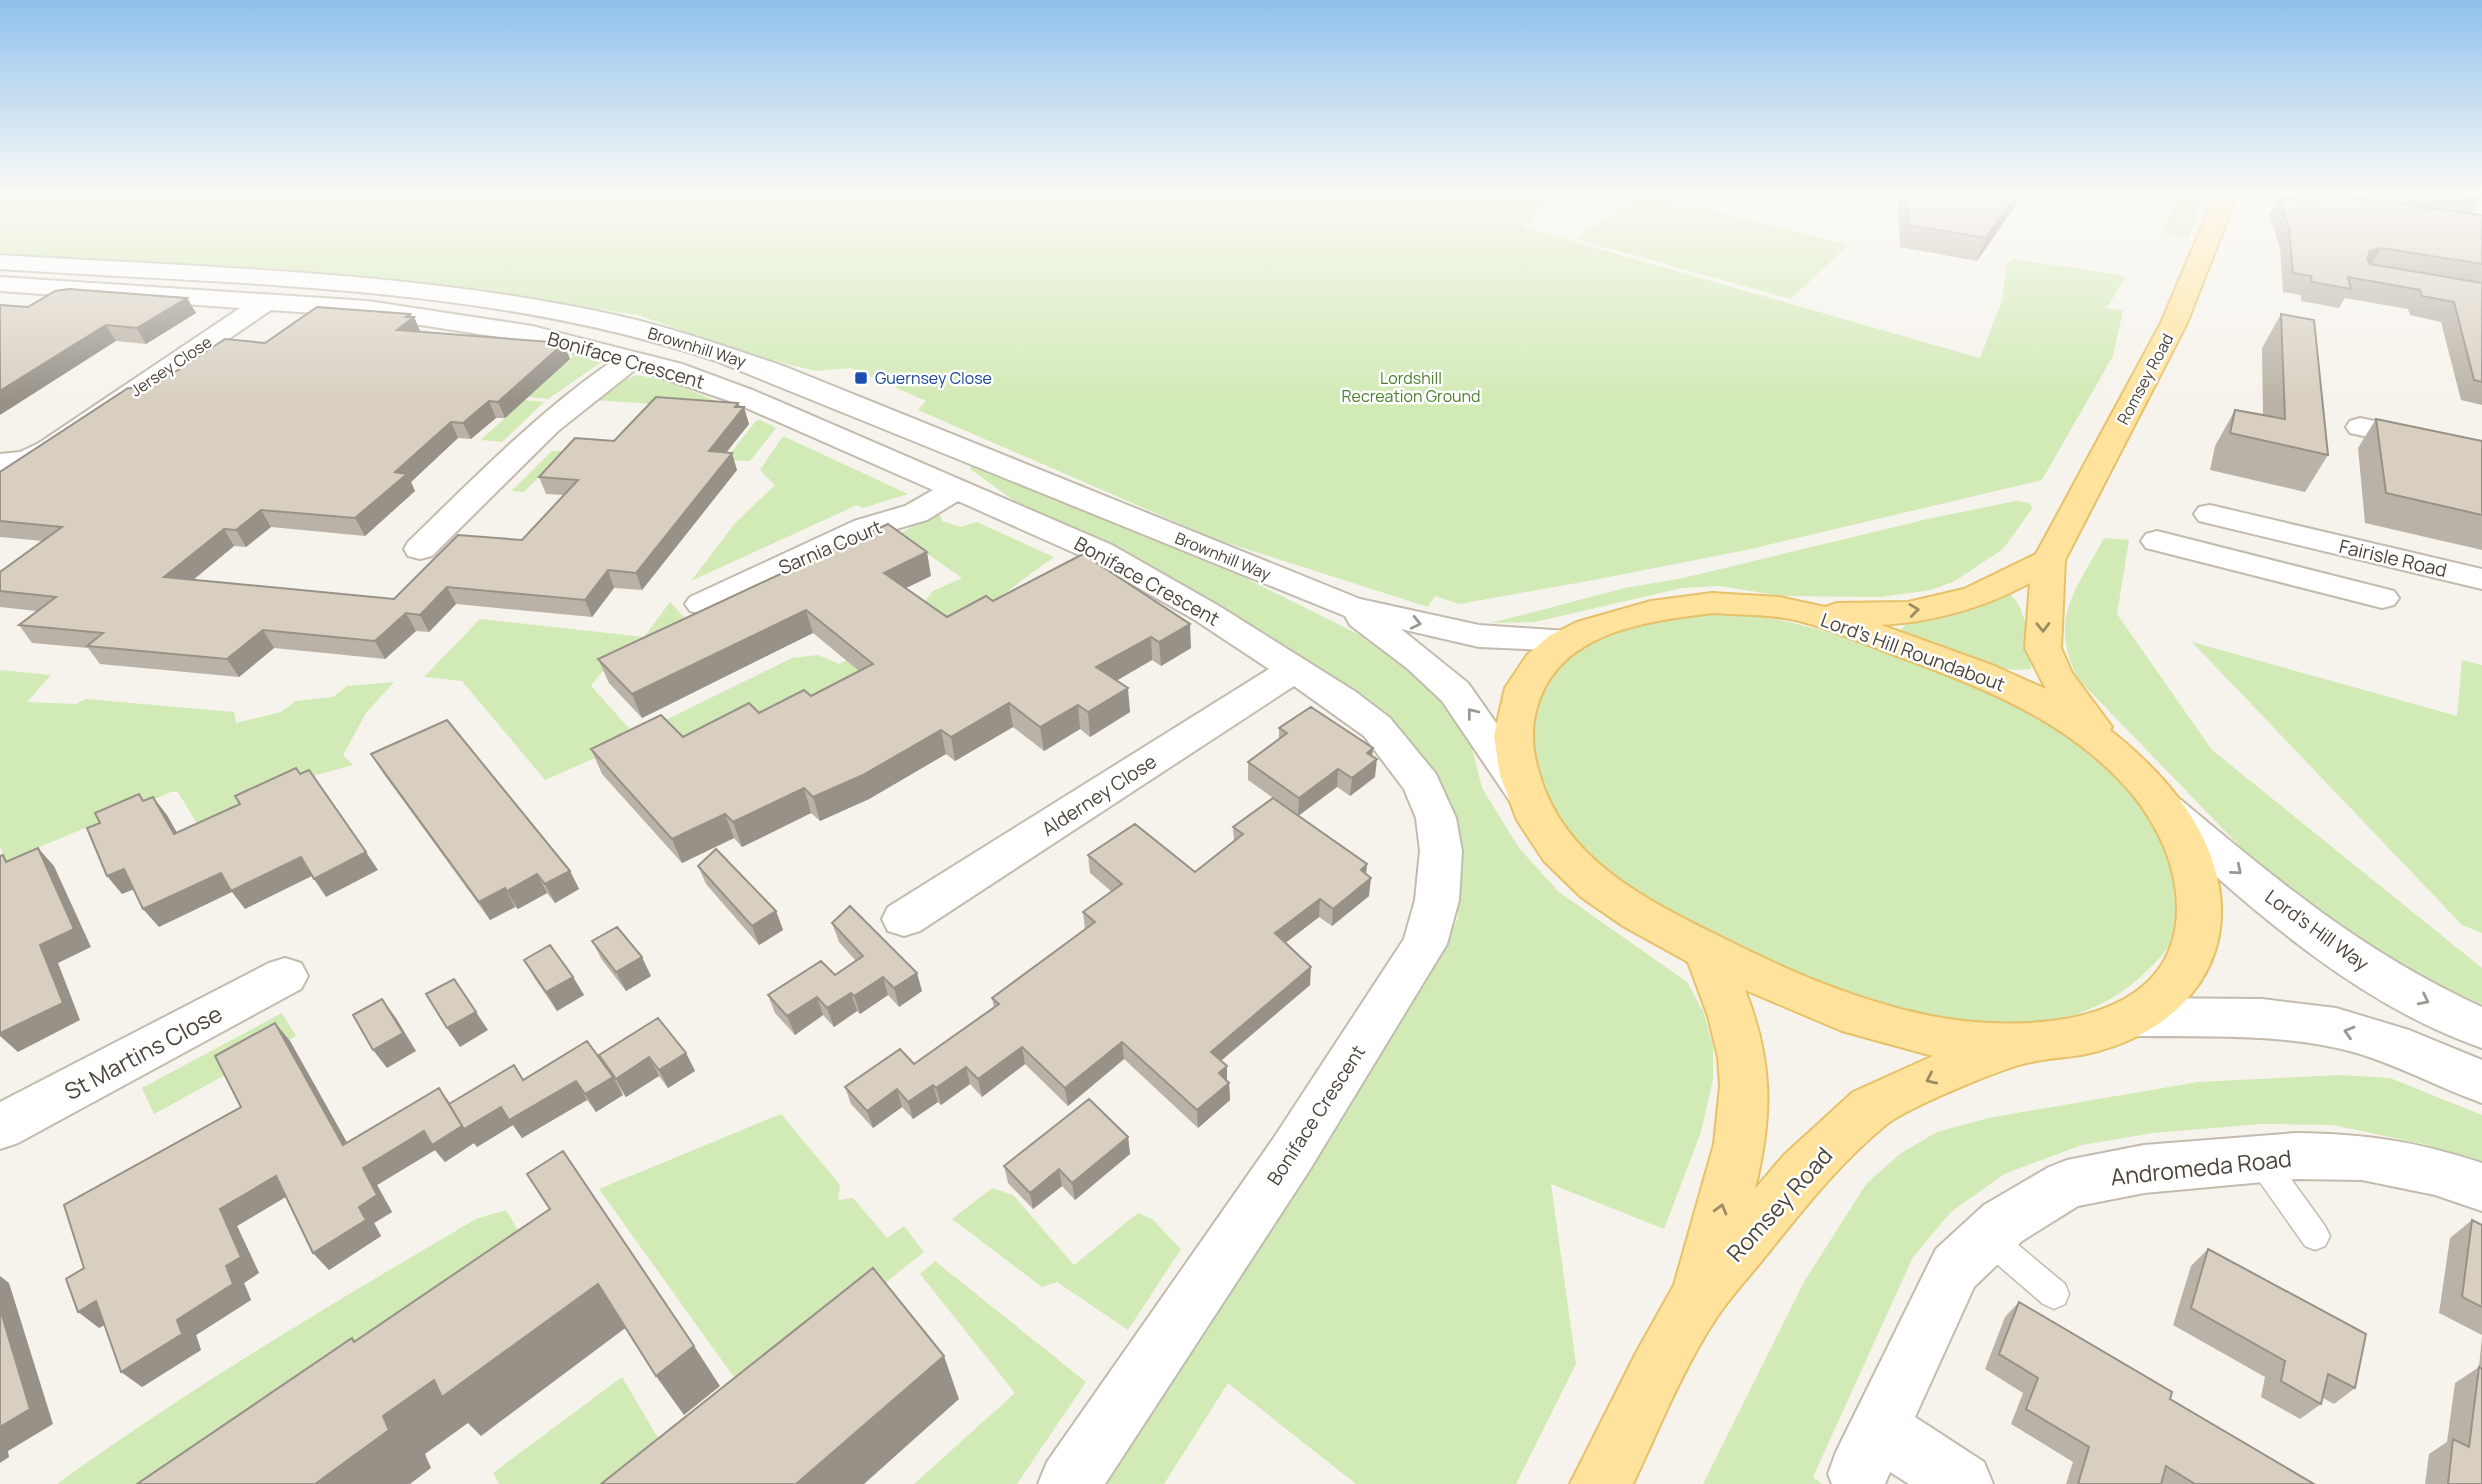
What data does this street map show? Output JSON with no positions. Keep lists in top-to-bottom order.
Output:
{
  "streets": {
    "main road": ["Romsey Road", "Lord's Hill Roundabout"],
    "street": [
      "Brownhill Way",
      "Boniface Crescent",
      "Jersey Close",
      "Sarnia Court",
      "Fairisle Road",
      "Alderney Close",
      "Lord's Hill Way",
      "St Martins Close",
      "Andromeda Road"
    ]
  },
  "crossings": [
    ["Brownhill Way", "Lord's Hill Roundabout"],
    ["Boniface Crescent", "Jersey Close"],
    ["Boniface Crescent", "Sarnia Court"],
    ["Boniface Crescent", "Alderney Close"],
    ["Romsey Road", "Lord's Hill Roundabout"],
    ["Lord's Hill Roundabout", "Lord's Hill Way"]
  ],
  "parks": ["Lordshill Recreation Ground"],
  "places": {
    "transit": ["Guernsey Close"]
  }
}
